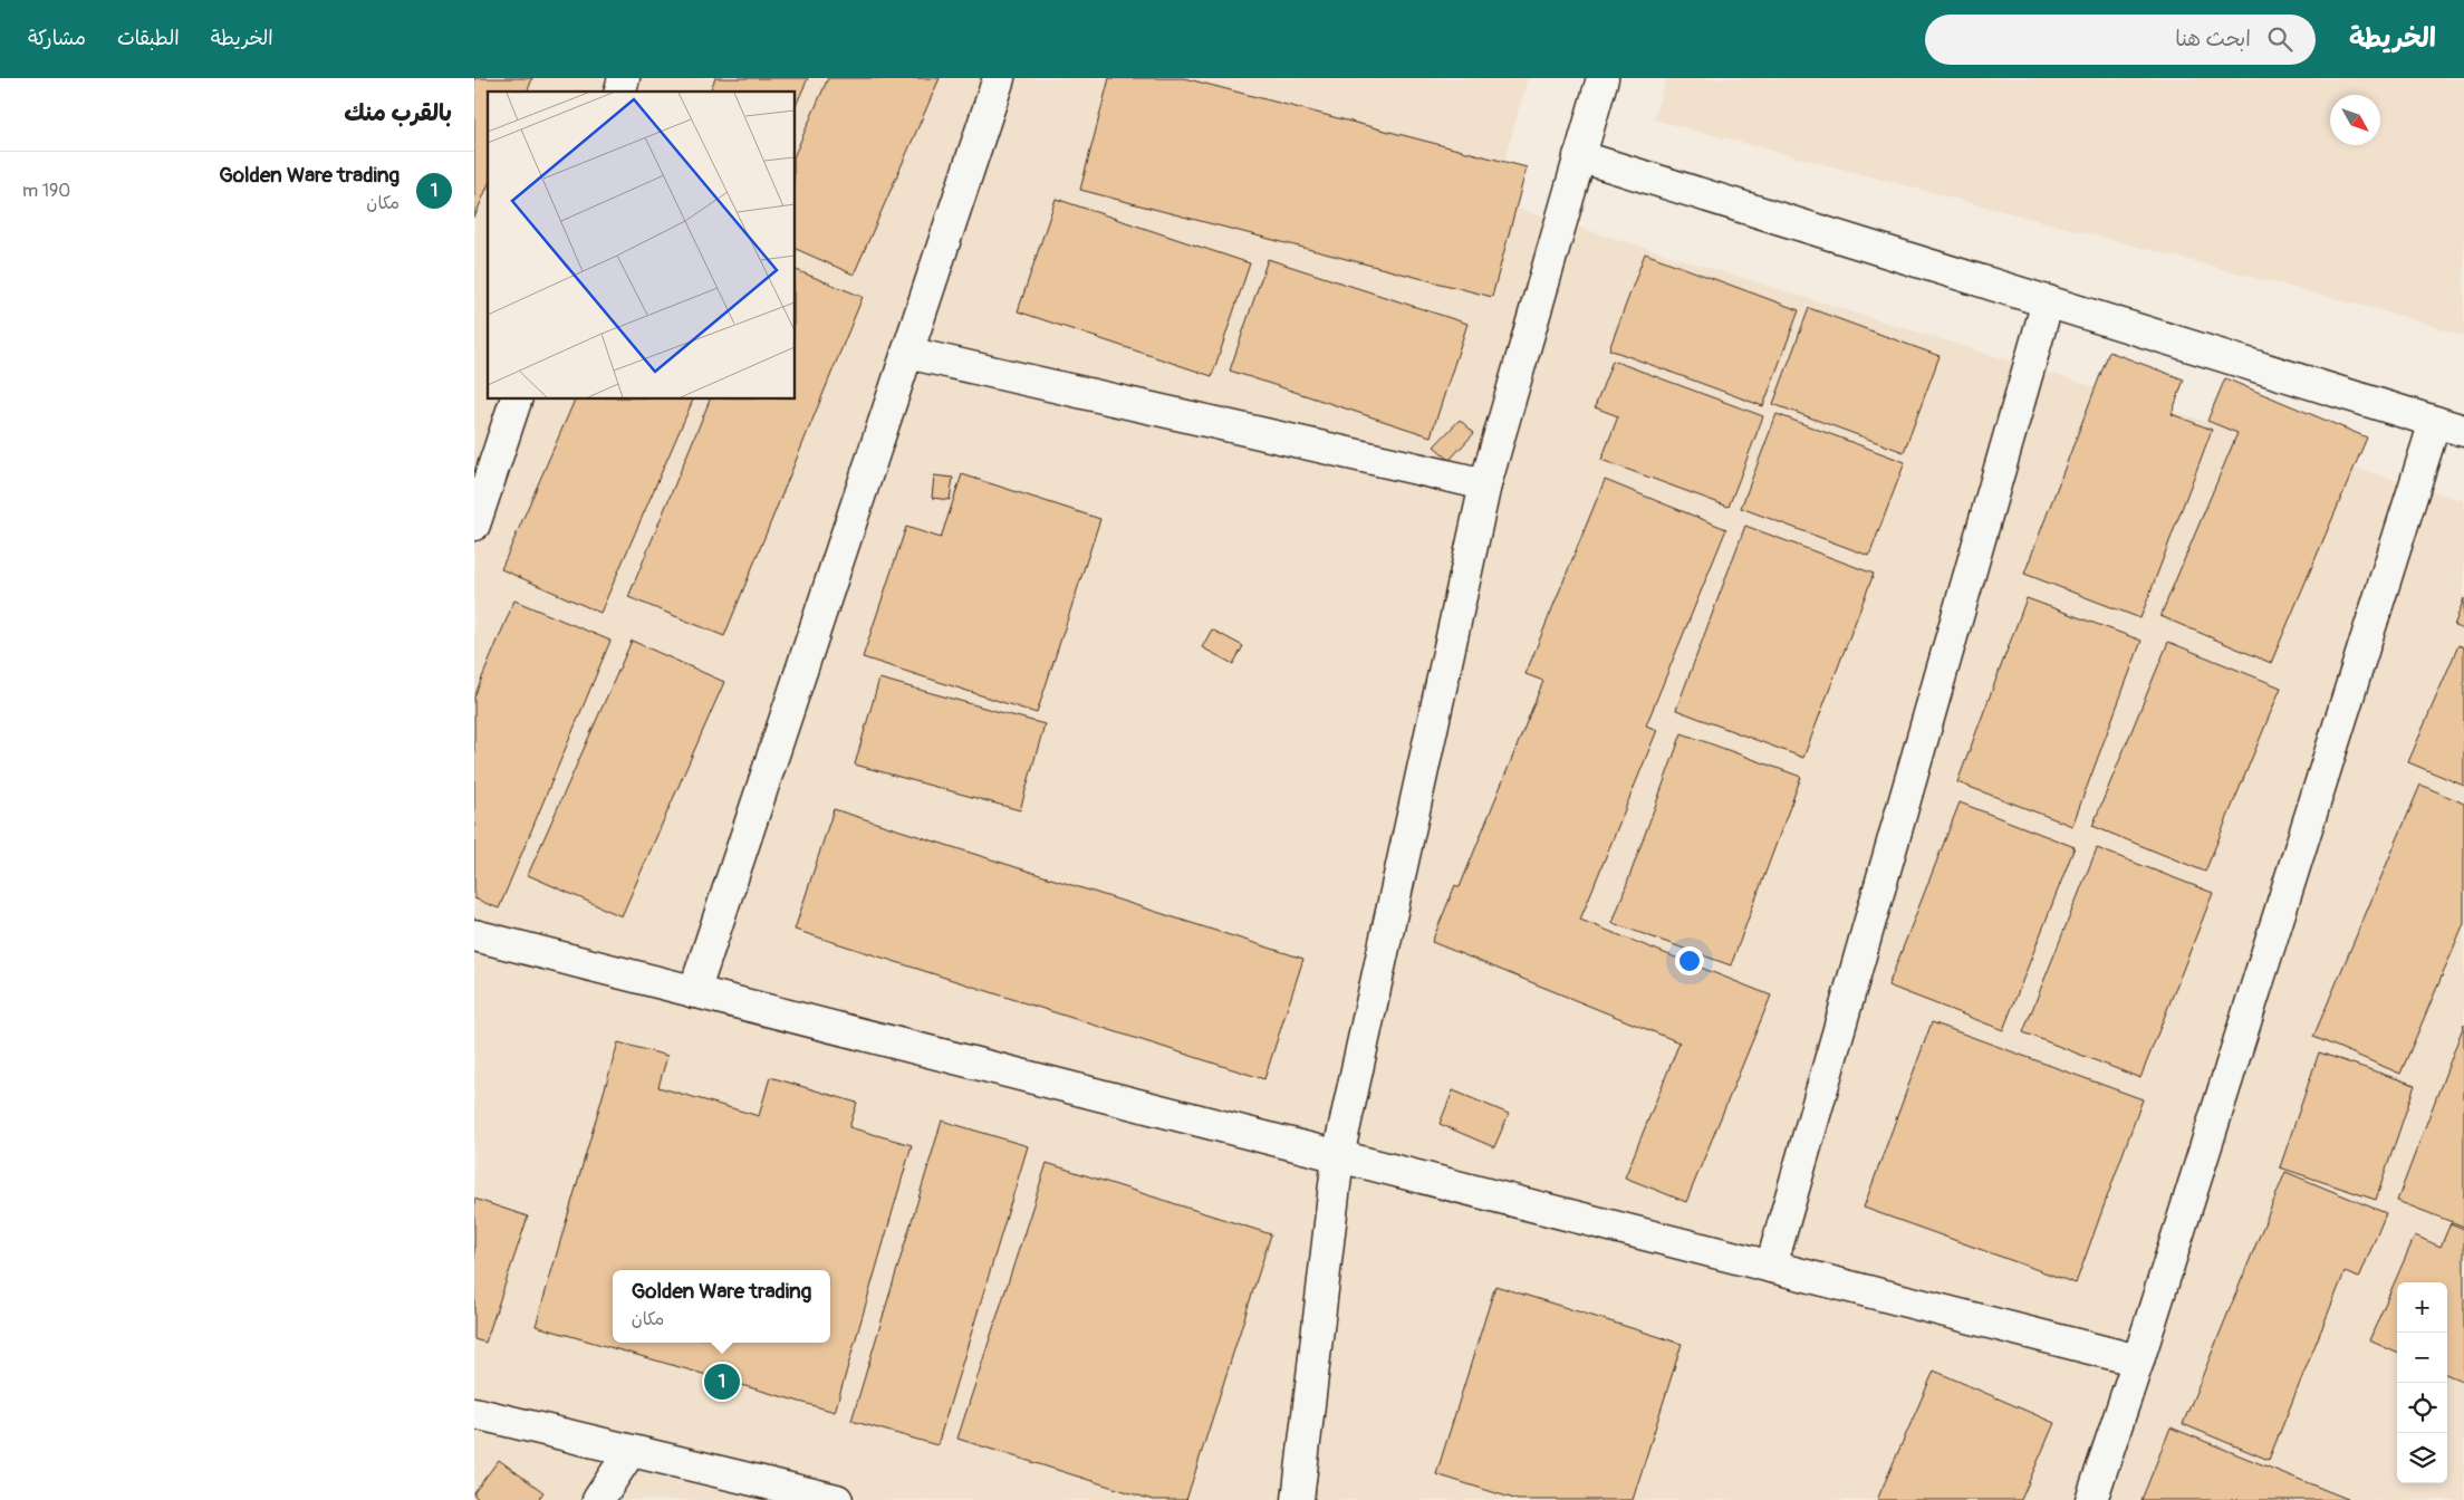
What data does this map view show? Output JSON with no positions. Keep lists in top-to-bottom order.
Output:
{
  "north": "bottom right",
  "page": {
    "header": "الخريطة",
    "search": "ابحث هنا",
    "nav": ["الخريطة", "الطبقات", "مشاركة"],
    "heading": "بالقرب منك",
    "list": [
      {
        "mark": "1",
        "name": "Golden Ware trading",
        "note": "مكان",
        "value": "190 m"
      }
    ],
    "popup": ["Golden Ware trading", "مكان"],
    "map_buttons": ["+", "−"],
    "pins": "1"
  }
}
